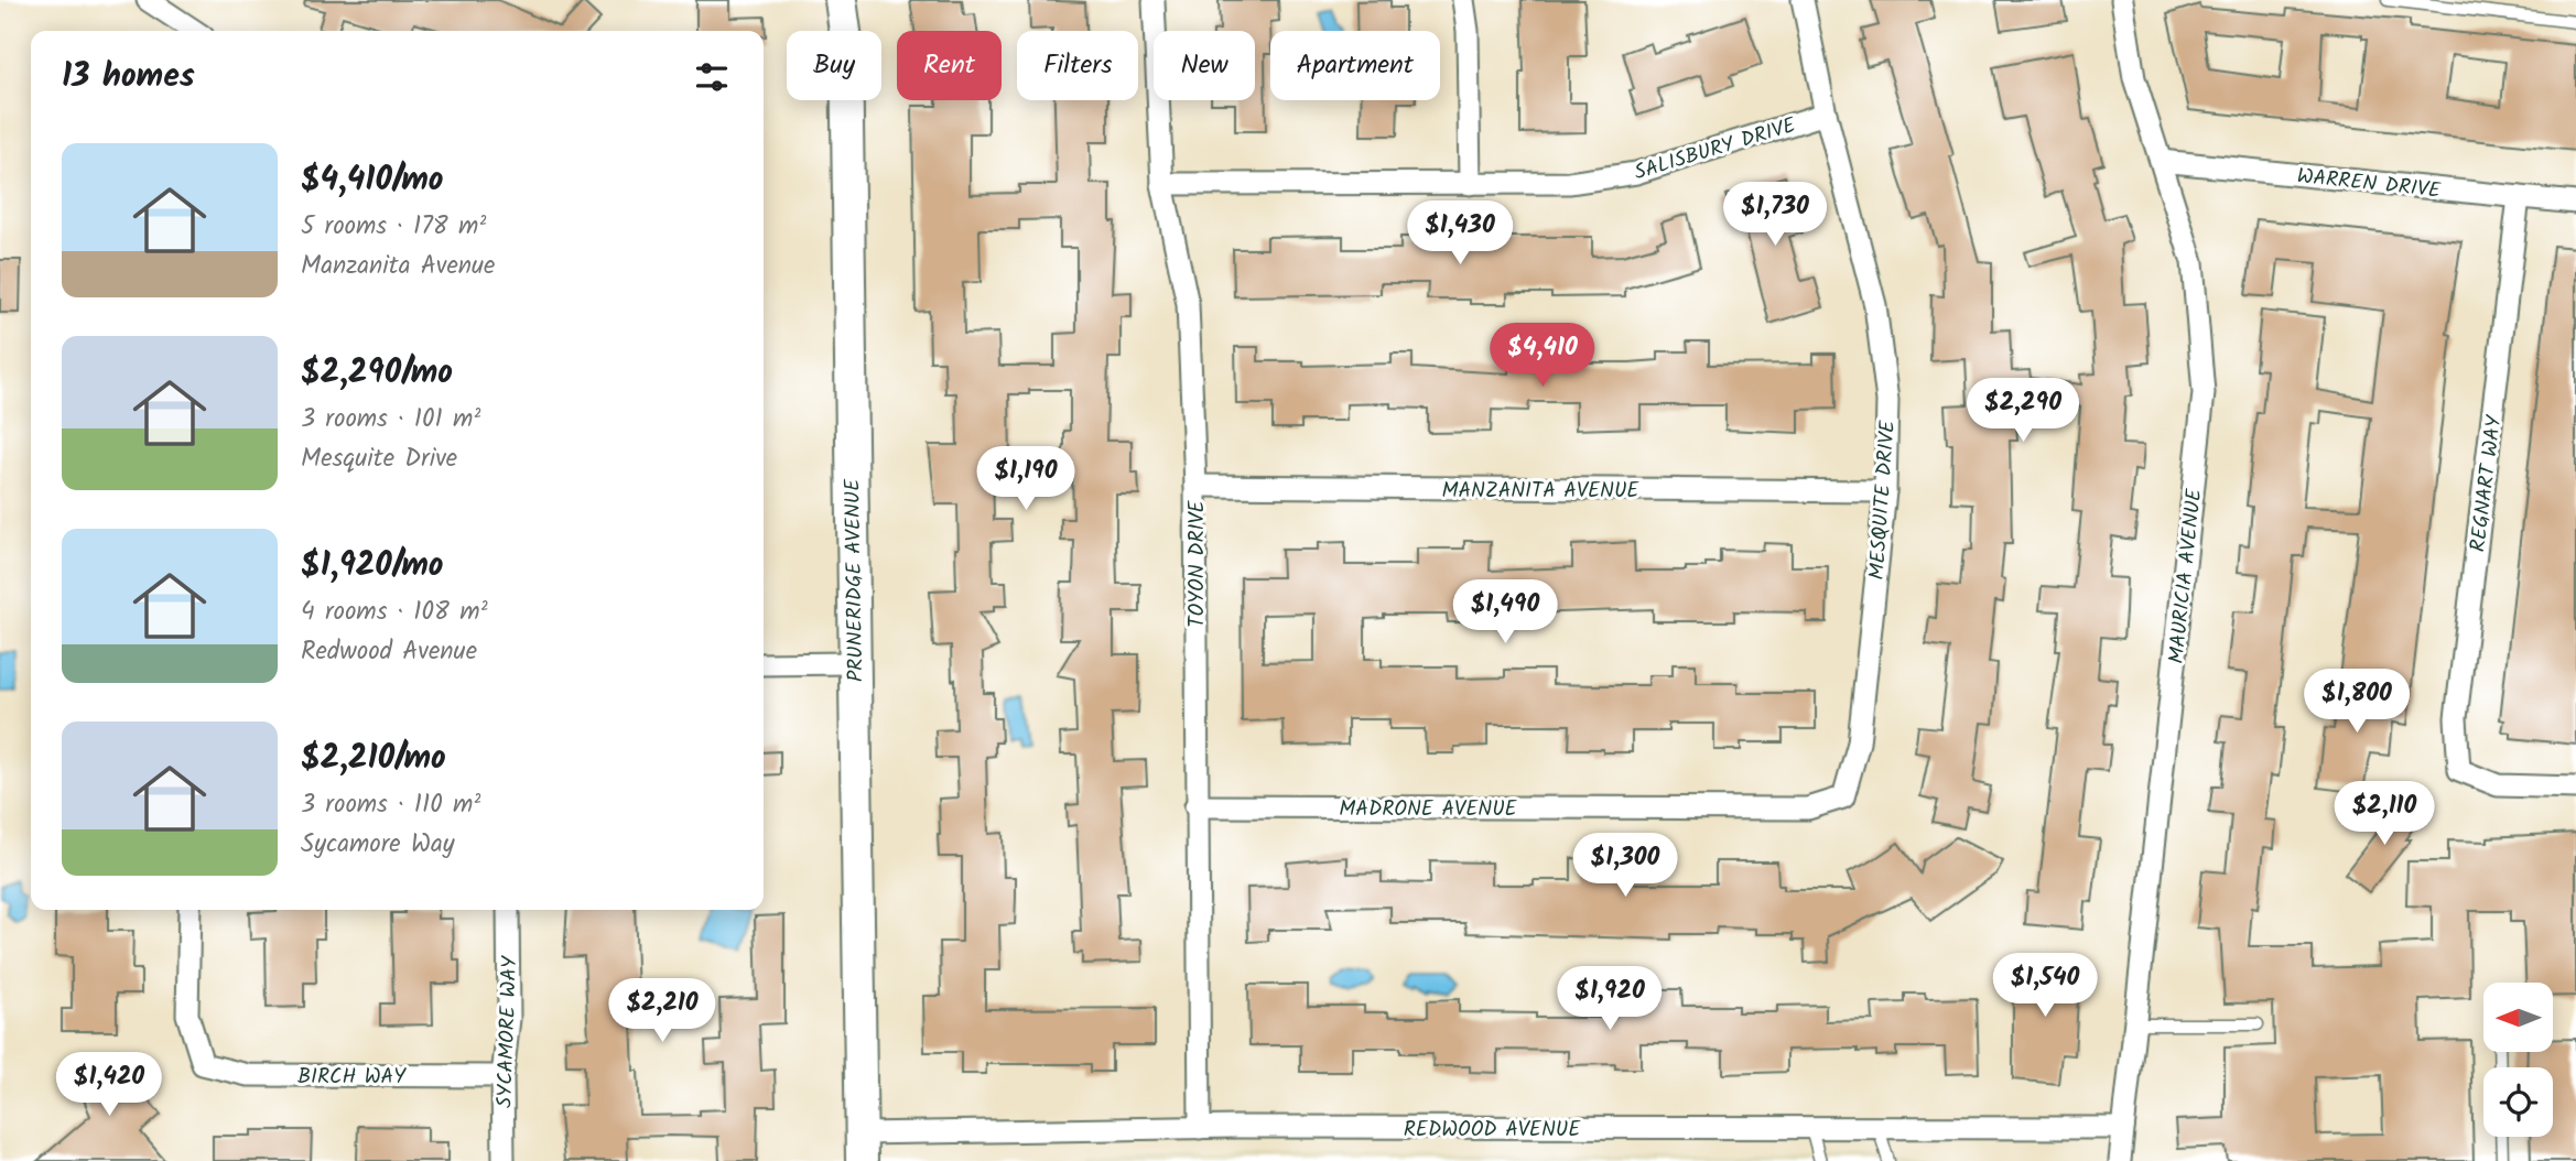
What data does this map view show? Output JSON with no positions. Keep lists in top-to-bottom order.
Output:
{
  "streets": {
    "main road": ["PRUNERIDGE AVENUE"],
    "street": [
      "SALISBURY DRIVE",
      "WARREN DRIVE",
      "REGNART WAY",
      "MANZANITA AVENUE",
      "MESQUITE DRIVE",
      "TOYON DRIVE",
      "MAURICIA AVENUE",
      "MADRONE AVENUE",
      "SYCAMORE WAY",
      "BIRCH WAY",
      "REDWOOD AVENUE"
    ]
  },
  "crossings": [
    ["SALISBURY DRIVE", "MESQUITE DRIVE"],
    ["SALISBURY DRIVE", "TOYON DRIVE"],
    ["WARREN DRIVE", "REGNART WAY"],
    ["WARREN DRIVE", "MAURICIA AVENUE"],
    ["MANZANITA AVENUE", "MESQUITE DRIVE"],
    ["MANZANITA AVENUE", "TOYON DRIVE"],
    ["MESQUITE DRIVE", "MADRONE AVENUE"],
    ["TOYON DRIVE", "MADRONE AVENUE"],
    ["TOYON DRIVE", "REDWOOD AVENUE"],
    ["MAURICIA AVENUE", "REDWOOD AVENUE"],
    ["PRUNERIDGE AVENUE", "REDWOOD AVENUE"],
    ["SYCAMORE WAY", "BIRCH WAY"]
  ],
  "north": "left",
  "page": {
    "chip": [
      "Buy",
      "Rent",
      "Filters",
      "New",
      "Apartment"
    ],
    "heading": "13 homes",
    "list": [
      {
        "name": "$4,410/mo",
        "note": "5 rooms · 178 m² · Manzanita Avenue"
      },
      {
        "name": "$2,290/mo",
        "note": "3 rooms · 101 m² · Mesquite Drive"
      },
      {
        "name": "$1,920/mo",
        "note": "4 rooms · 108 m² · Redwood Avenue"
      },
      {
        "name": "$2,210/mo",
        "note": "3 rooms · 110 m² · Sycamore Way"
      }
    ],
    "price": [
      "$1,730",
      "$1,430",
      "$4,410",
      "$2,290",
      "$1,190",
      "$1,490",
      "$1,800",
      "$2,110",
      "$1,300",
      "$1,540",
      "$1,920",
      "$2,210",
      "$1,420"
    ]
  }
}
